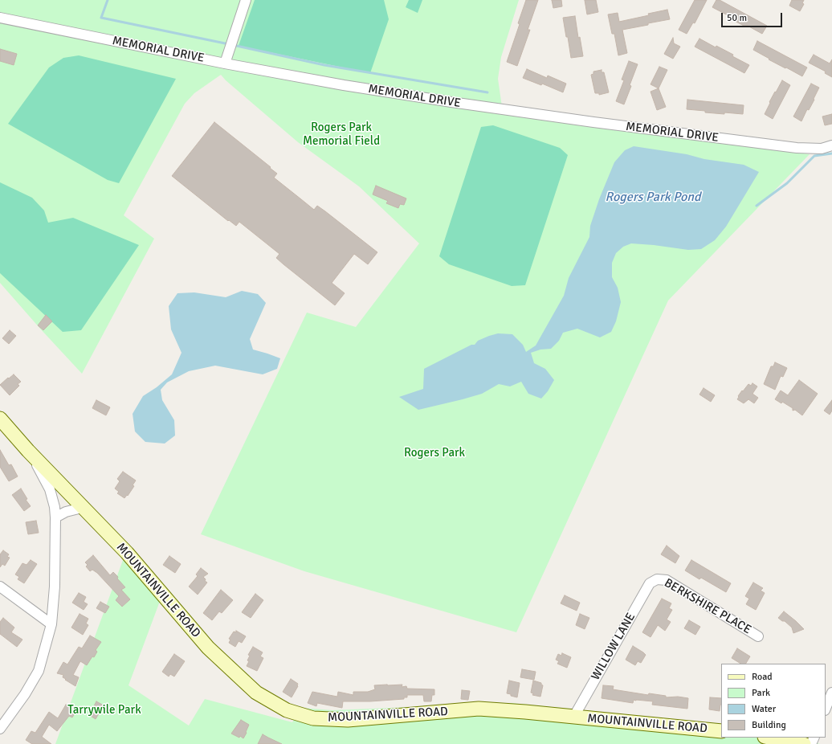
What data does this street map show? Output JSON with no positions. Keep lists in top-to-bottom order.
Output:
{
  "streets": {
    "street": [
      "MEMORIAL DRIVE",
      "MOUNTAINVILLE ROAD",
      "BERKSHIRE PLACE",
      "WILLOW LANE"
    ]
  },
  "crossings": [
    ["MOUNTAINVILLE ROAD", "WILLOW LANE"],
    ["BERKSHIRE PLACE", "WILLOW LANE"]
  ],
  "water": ["Rogers Park Pond"],
  "parks": ["Rogers Park Memorial Field", "Rogers Park", "Tarrywile Park"],
  "legend": [
    "Road",
    "Park",
    "Water",
    "Building"
  ],
  "scale_bar": "50 m"
}
